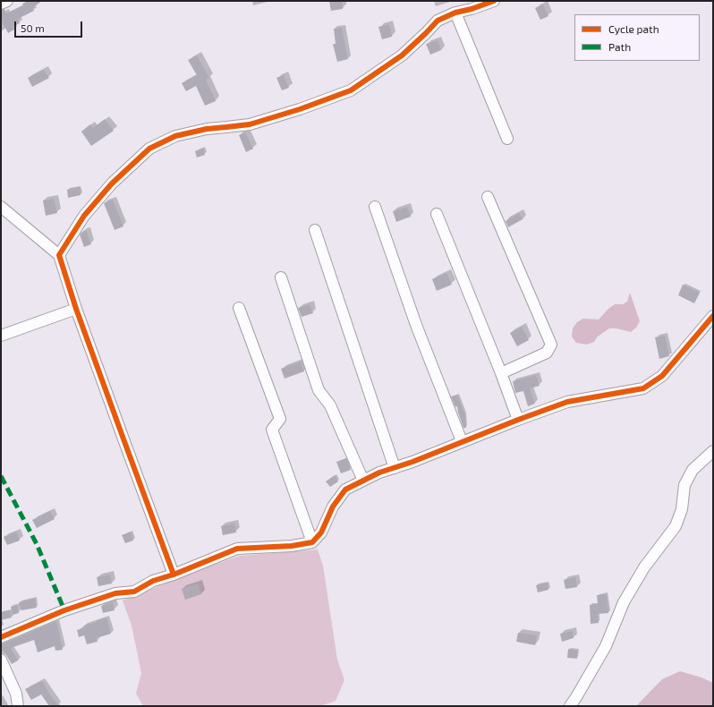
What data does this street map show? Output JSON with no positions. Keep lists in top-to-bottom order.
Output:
{
  "legend": ["Cycle path", "Path"],
  "scale_bar": "50 m"
}
